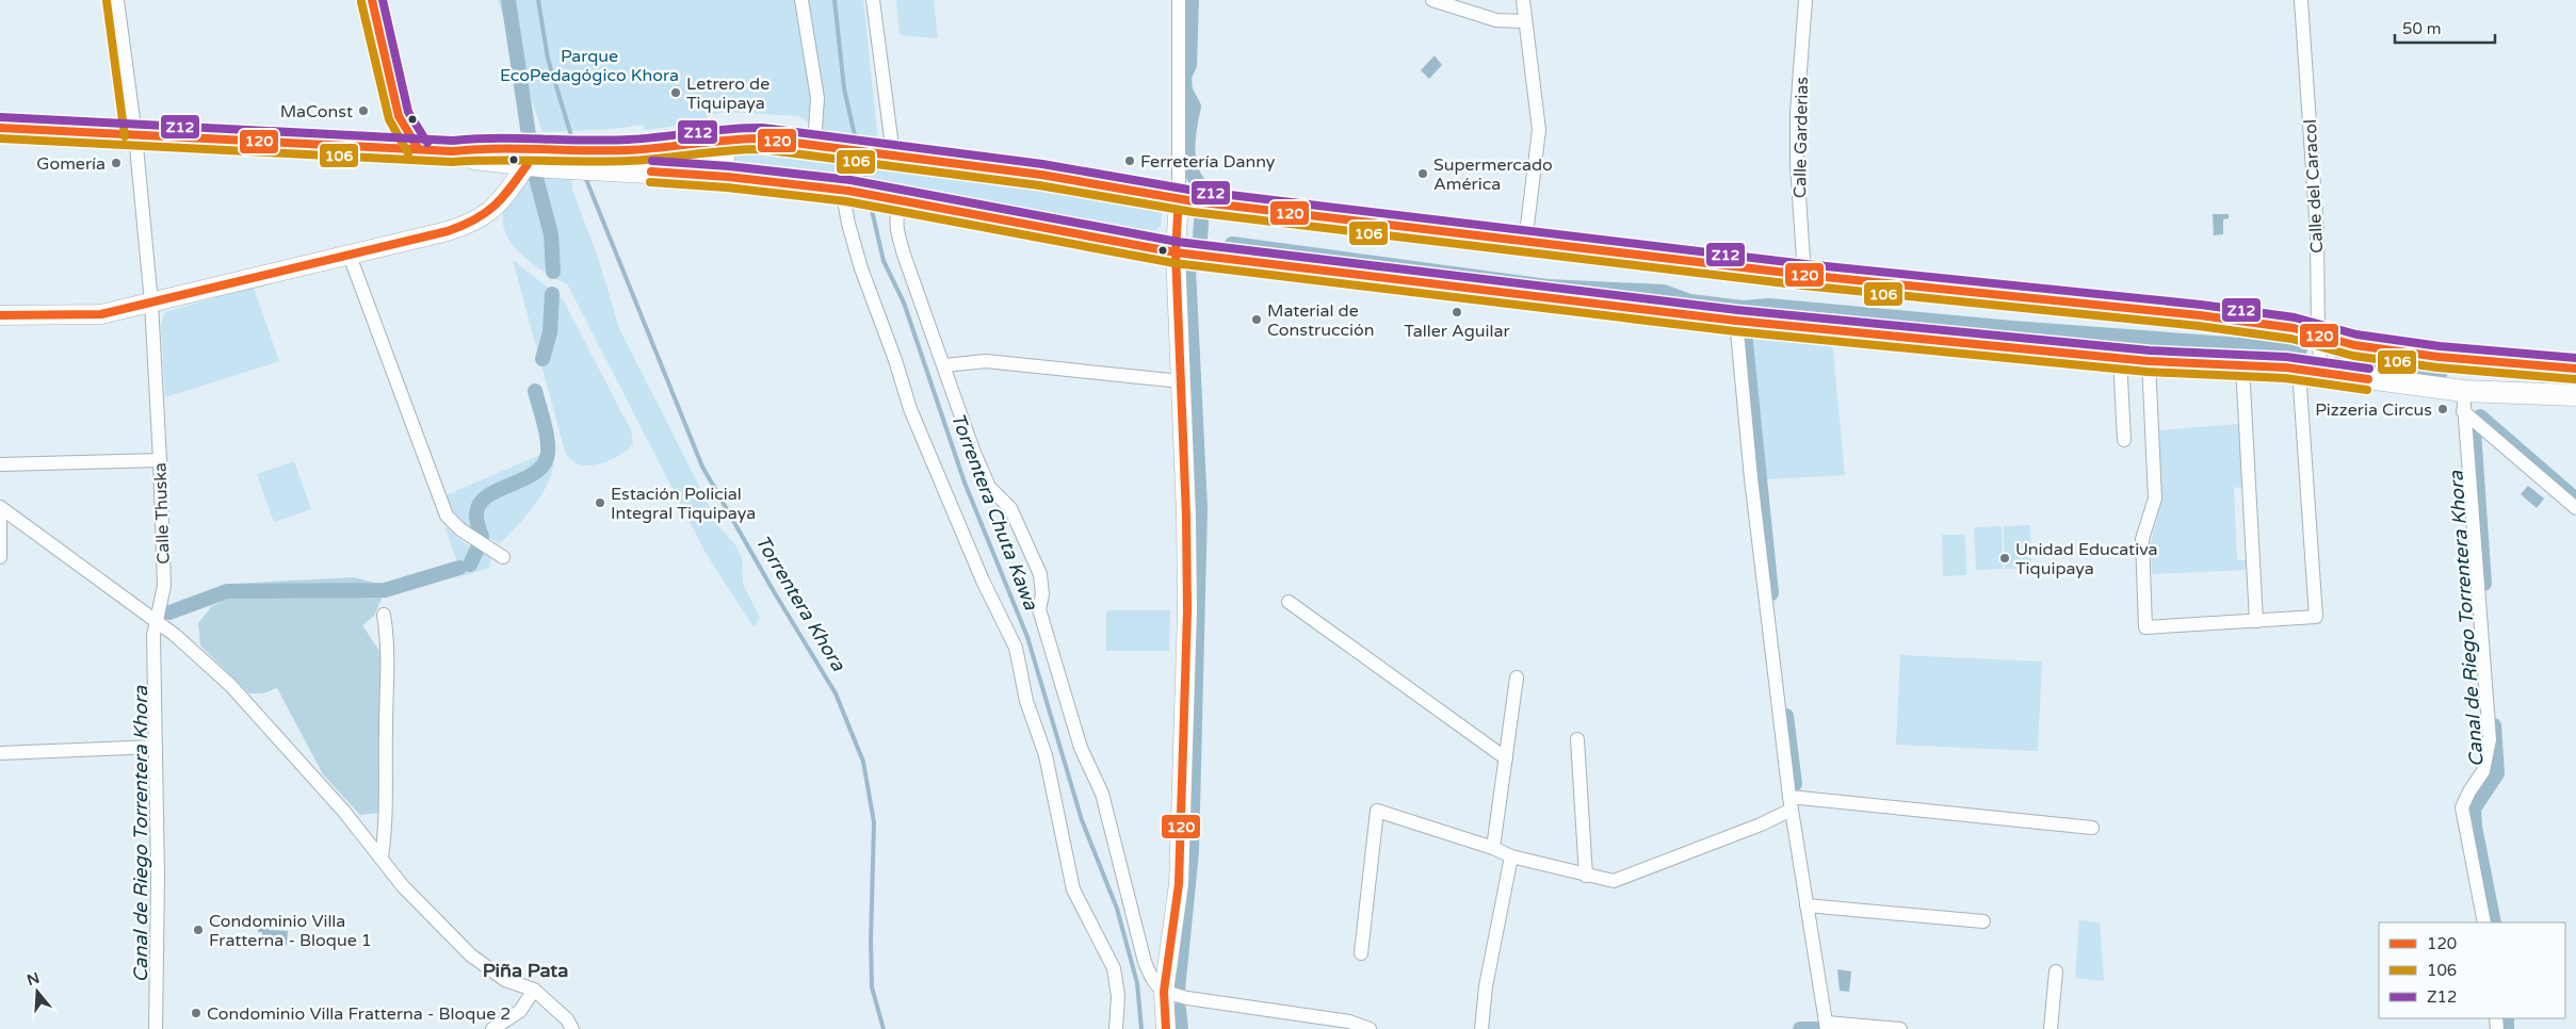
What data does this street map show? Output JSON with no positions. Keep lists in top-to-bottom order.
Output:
{
  "streets": {
    "street": ["Calle Garderias", "Calle del Caracol", "Calle Thuska"]
  },
  "districts": ["Piña Pata"],
  "water": ["Torrentera Chuta Kawa", "Torrentera Khora", "Canal de Riego Torrentera Khora"],
  "parks": ["Parque EcoPedagógico Khora"],
  "places": [
    "Letrero de Tiquipaya",
    "MaConst",
    "Ferretería Danny",
    "Gomería",
    "Supermercado América",
    "Taller Aguilar",
    "Material de Construcción",
    "Pizzeria Circus",
    "Estación Policial Integral Tiquipaya",
    "Unidad Educativa Tiquipaya",
    "Condominio Villa Fratterna - Bloque 1",
    "Condominio Villa Fratterna - Bloque 2"
  ],
  "lines": ["transit line 120", "transit line Z12", "transit line 106"],
  "legend": ["120", "106", "Z12"],
  "scale_bar": "50 m",
  "north": "top"
}
